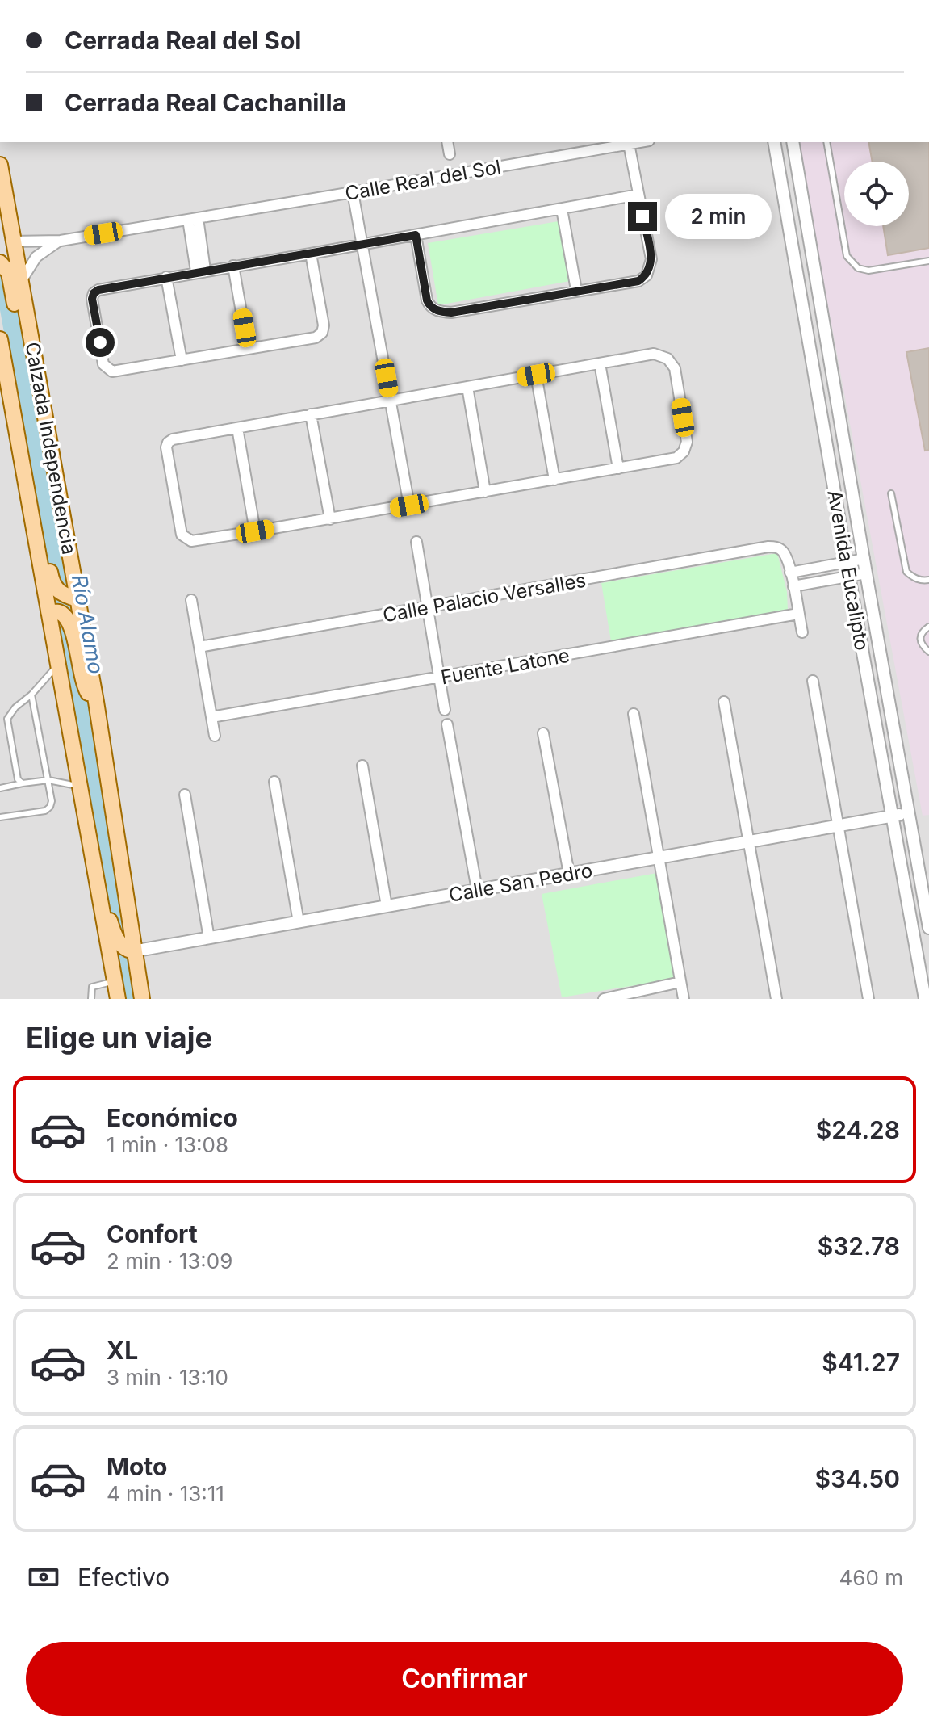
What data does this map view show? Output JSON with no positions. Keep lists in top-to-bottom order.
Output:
{
  "streets": {
    "main road": ["Calzada Independencia"],
    "street": [
      "Calle Real del Sol",
      "Avenida Eucalipto",
      "Calle Palacio Versalles",
      "Fuente Latone",
      "Calle San Pedro"
    ]
  },
  "crossings": [
    ["Calle Real del Sol", "Calzada Independencia"],
    ["Calzada Independencia", "Calle San Pedro"],
    ["Avenida Eucalipto", "Calle San Pedro"]
  ],
  "water": ["Río Alamo"],
  "page": {
    "banner": ["Cerrada Real del Sol", "Cerrada Real Cachanilla"],
    "bubble": "2 min",
    "heading": "Elige un viaje",
    "list": [
      {
        "name": "Económico",
        "note": "1 min · 13:08",
        "value": "$24.28"
      },
      {
        "name": "Confort",
        "note": "2 min · 13:09",
        "value": "$32.78"
      },
      {
        "name": "XL",
        "note": "3 min · 13:10",
        "value": "$41.27"
      },
      {
        "name": "Moto",
        "note": "4 min · 13:11",
        "value": "$34.50"
      }
    ],
    "pay": ["Efectivo", "460 m"],
    "buttons": "Confirmar"
  }
}
